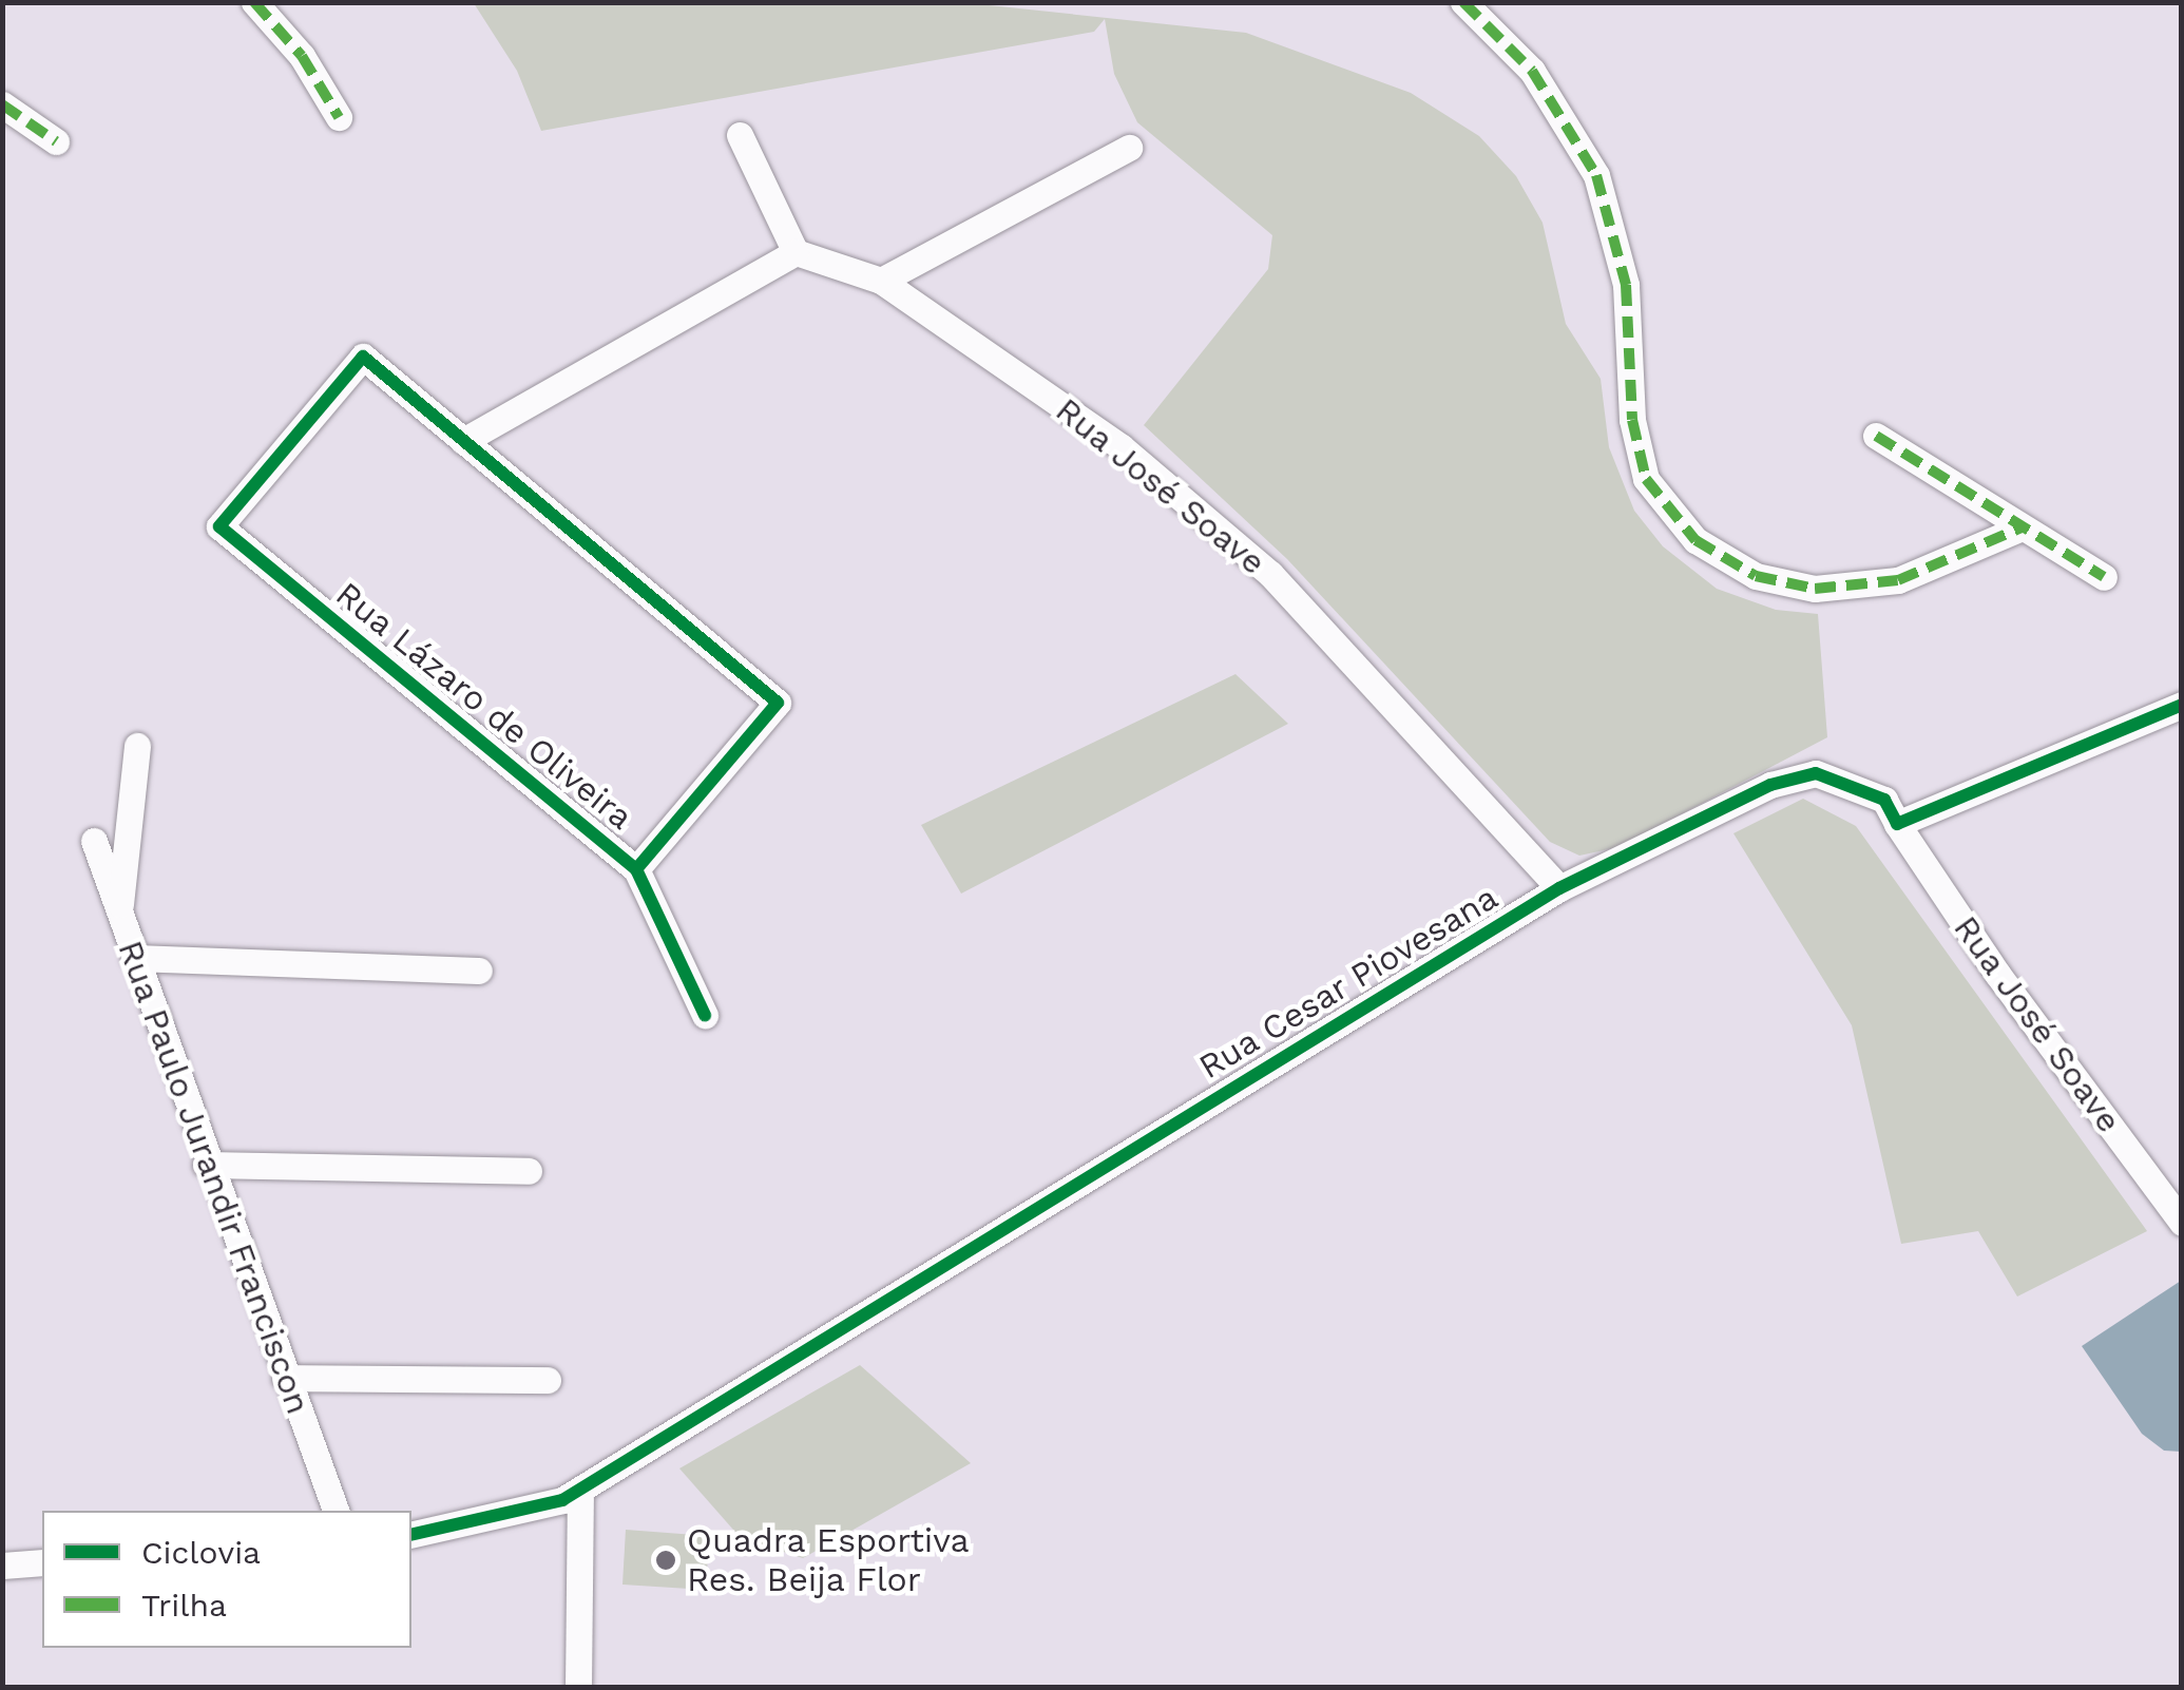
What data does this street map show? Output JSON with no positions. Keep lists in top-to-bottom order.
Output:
{
  "streets": {
    "street": [
      "Rua José Soave",
      "Rua Lázaro de Oliveira",
      "Rua Cesar Piovesana",
      "Rua Paulo Jurandir Franciscon"
    ]
  },
  "crossings": [
    ["Rua José Soave", "Rua Cesar Piovesana"]
  ],
  "places": ["Quadra Esportiva Res. Beija Flor"],
  "legend": ["Ciclovia", "Trilha"]
}
